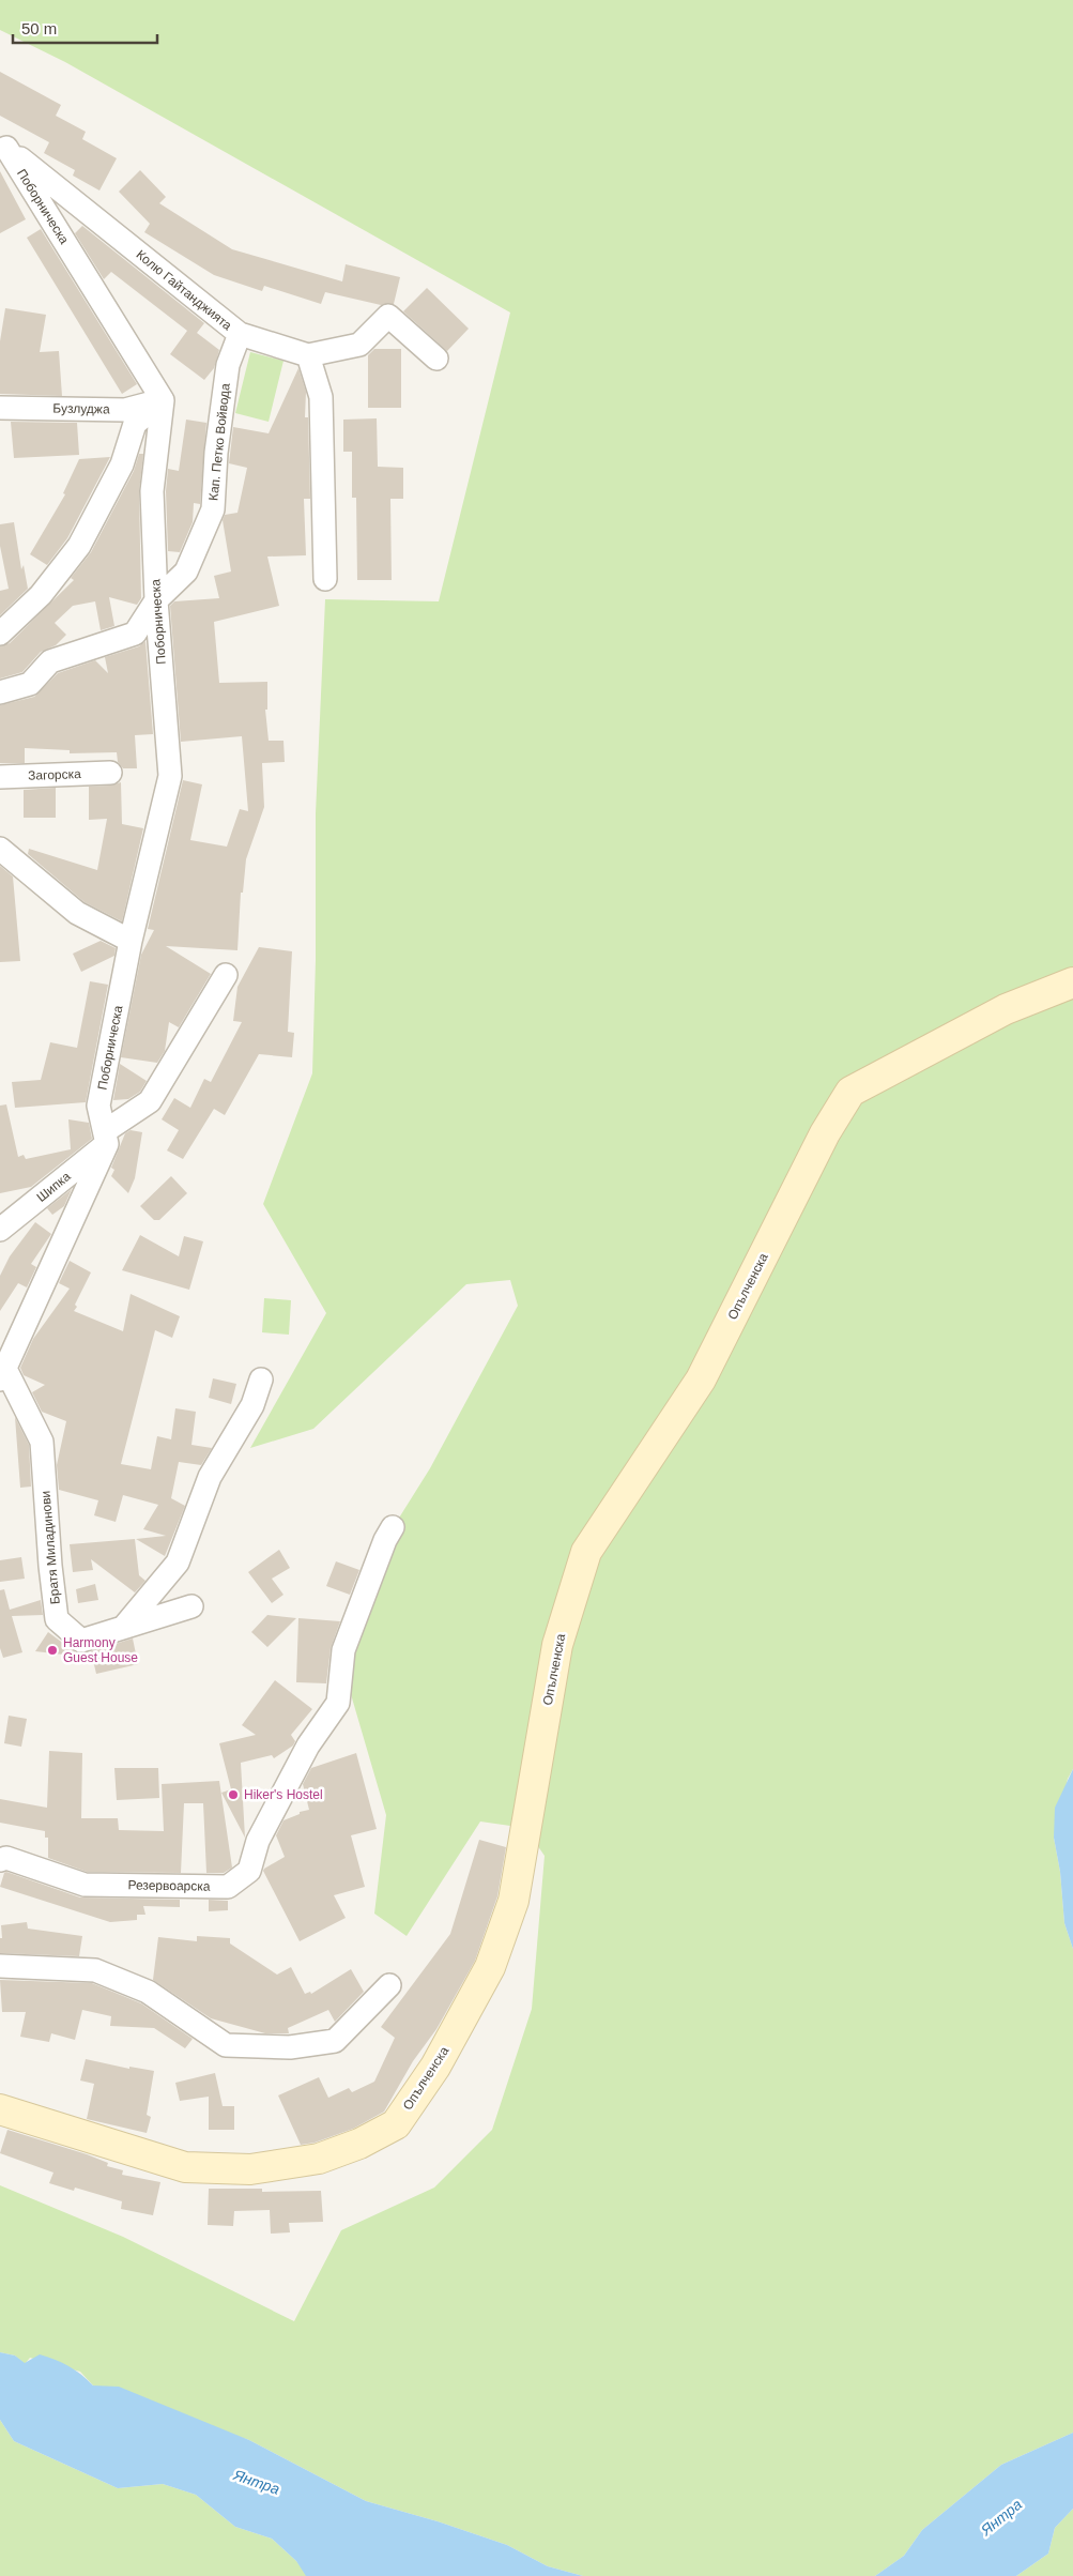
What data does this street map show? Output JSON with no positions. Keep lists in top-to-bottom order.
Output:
{
  "streets": {
    "street": [
      "Поборническа",
      "Колю Гайтанджията",
      "Бузлуджа",
      "Кап. Петко Войвода",
      "Загорска",
      "Шипка",
      "Опълченска",
      "Братя Миладинови",
      "Резервоарска"
    ]
  },
  "crossings": [
    ["Поборническа", "Колю Гайтанджията"],
    ["Поборническа", "Бузлуджа"],
    ["Поборническа", "Кап. Петко Войвода"],
    ["Поборническа", "Шипка"],
    ["Колю Гайтанджията", "Кап. Петко Войвода"]
  ],
  "water": ["Янтра"],
  "places": ["Harmony Guest House", "Hiker's Hostel"],
  "scale_bar": "50 m"
}
